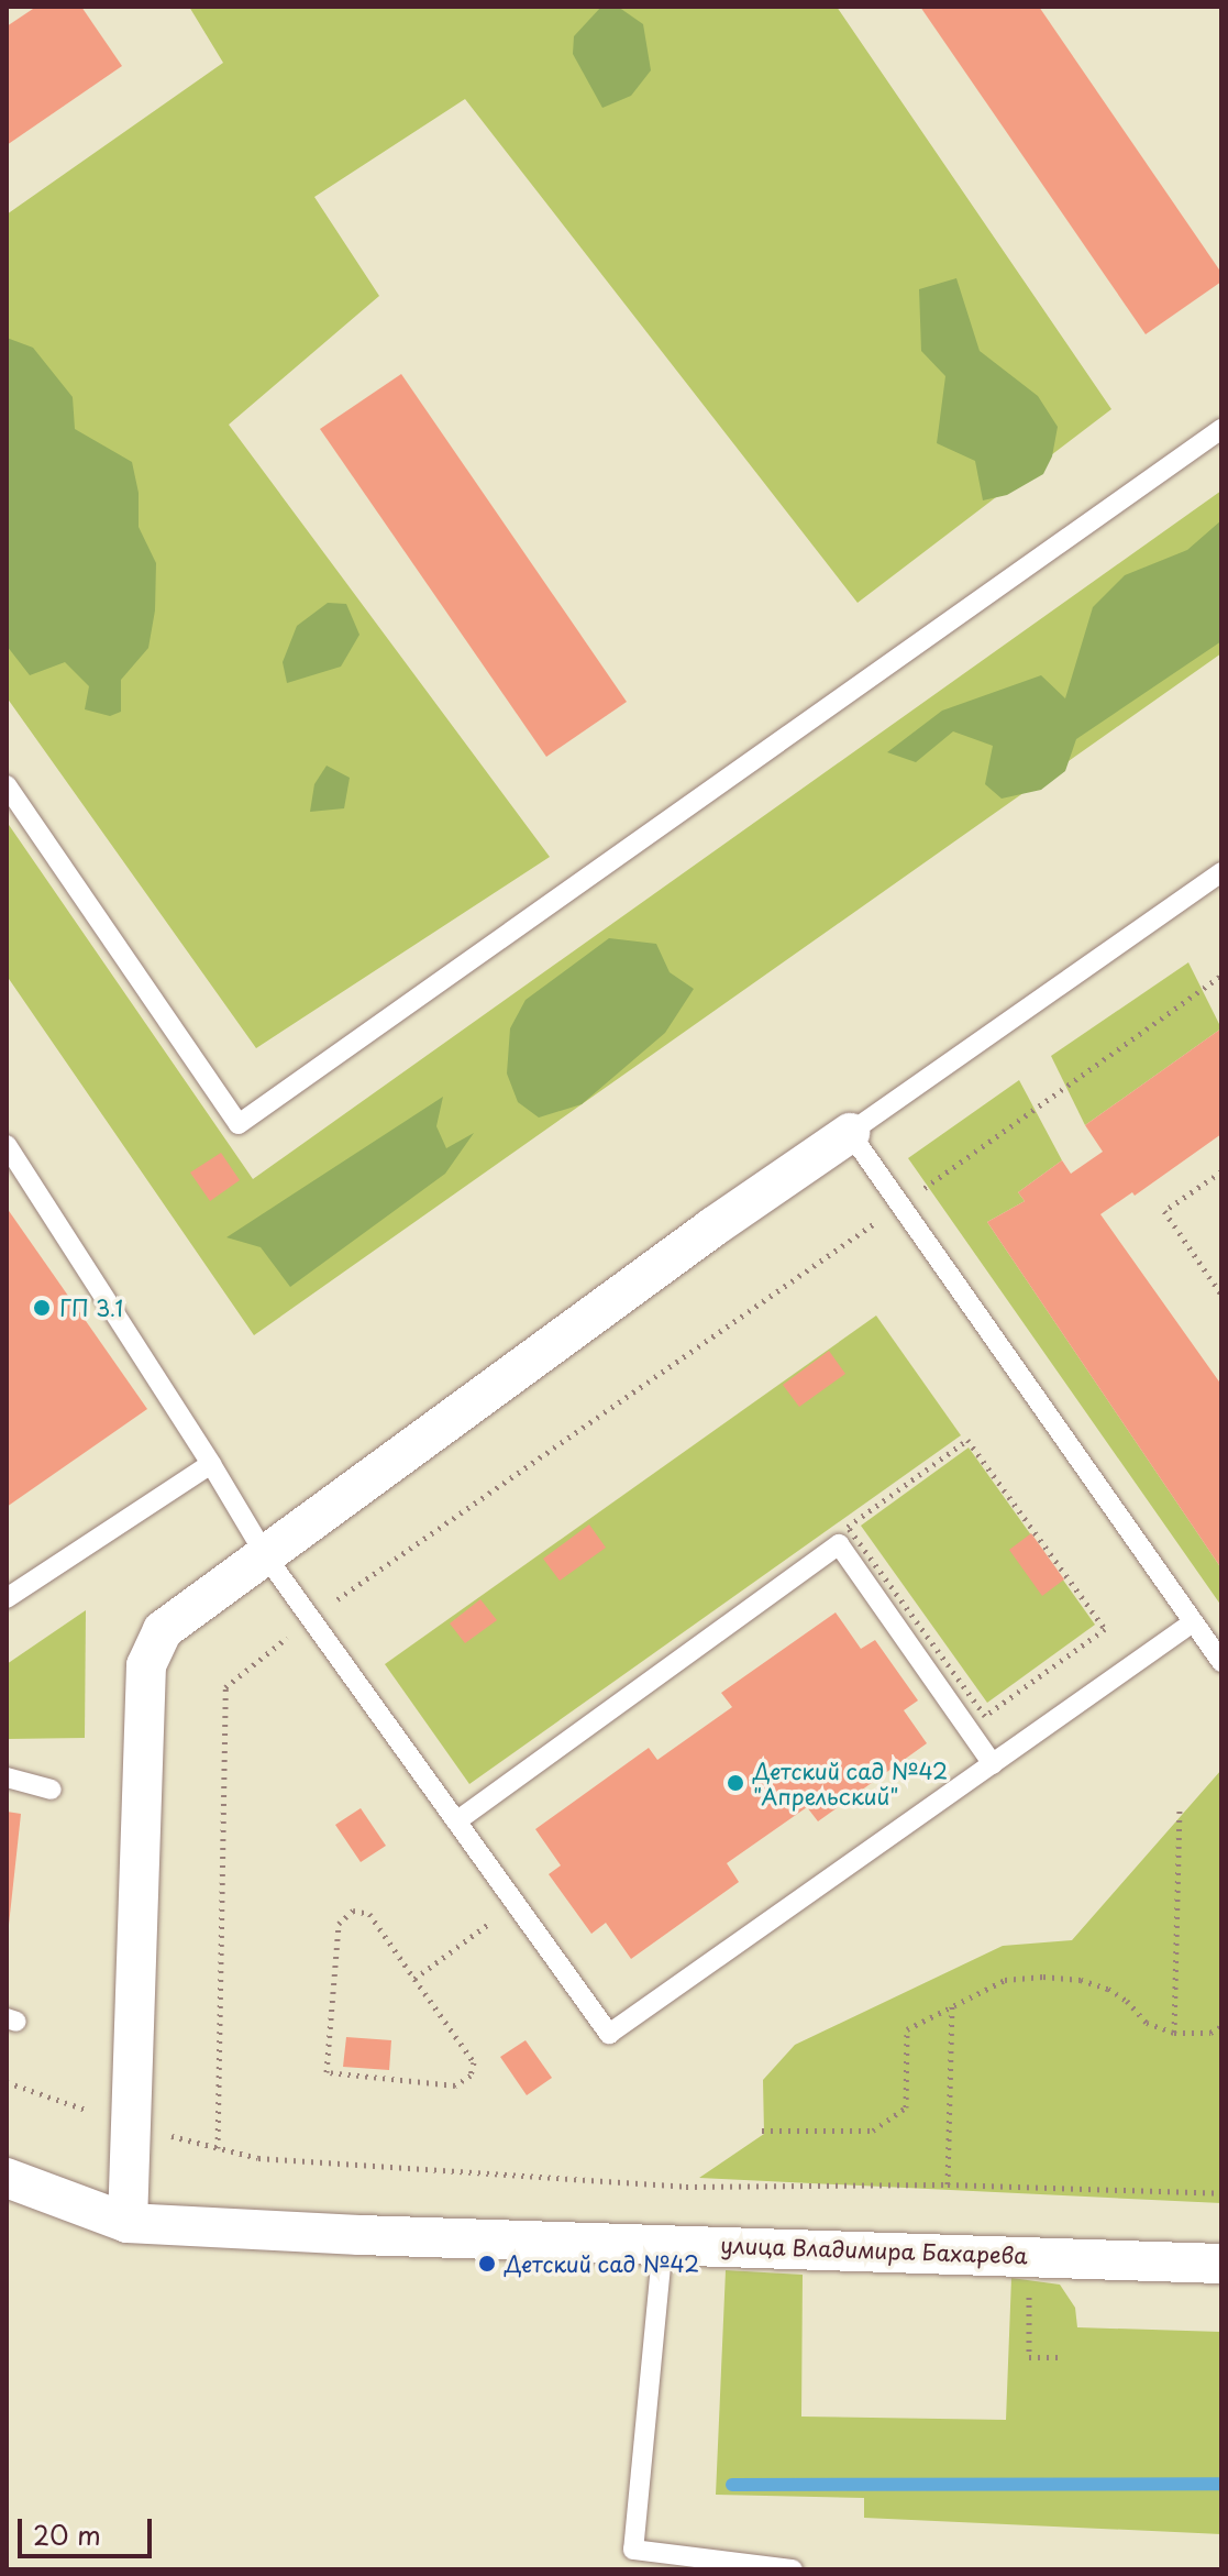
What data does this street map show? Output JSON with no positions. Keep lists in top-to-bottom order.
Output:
{
  "streets": {
    "street": ["улица Владимира Бахарева"]
  },
  "places": ["ГП 3.1", "Детский сад №42 \"Апрельский\"", "Детский сад №42"],
  "scale_bar": "20 m"
}
